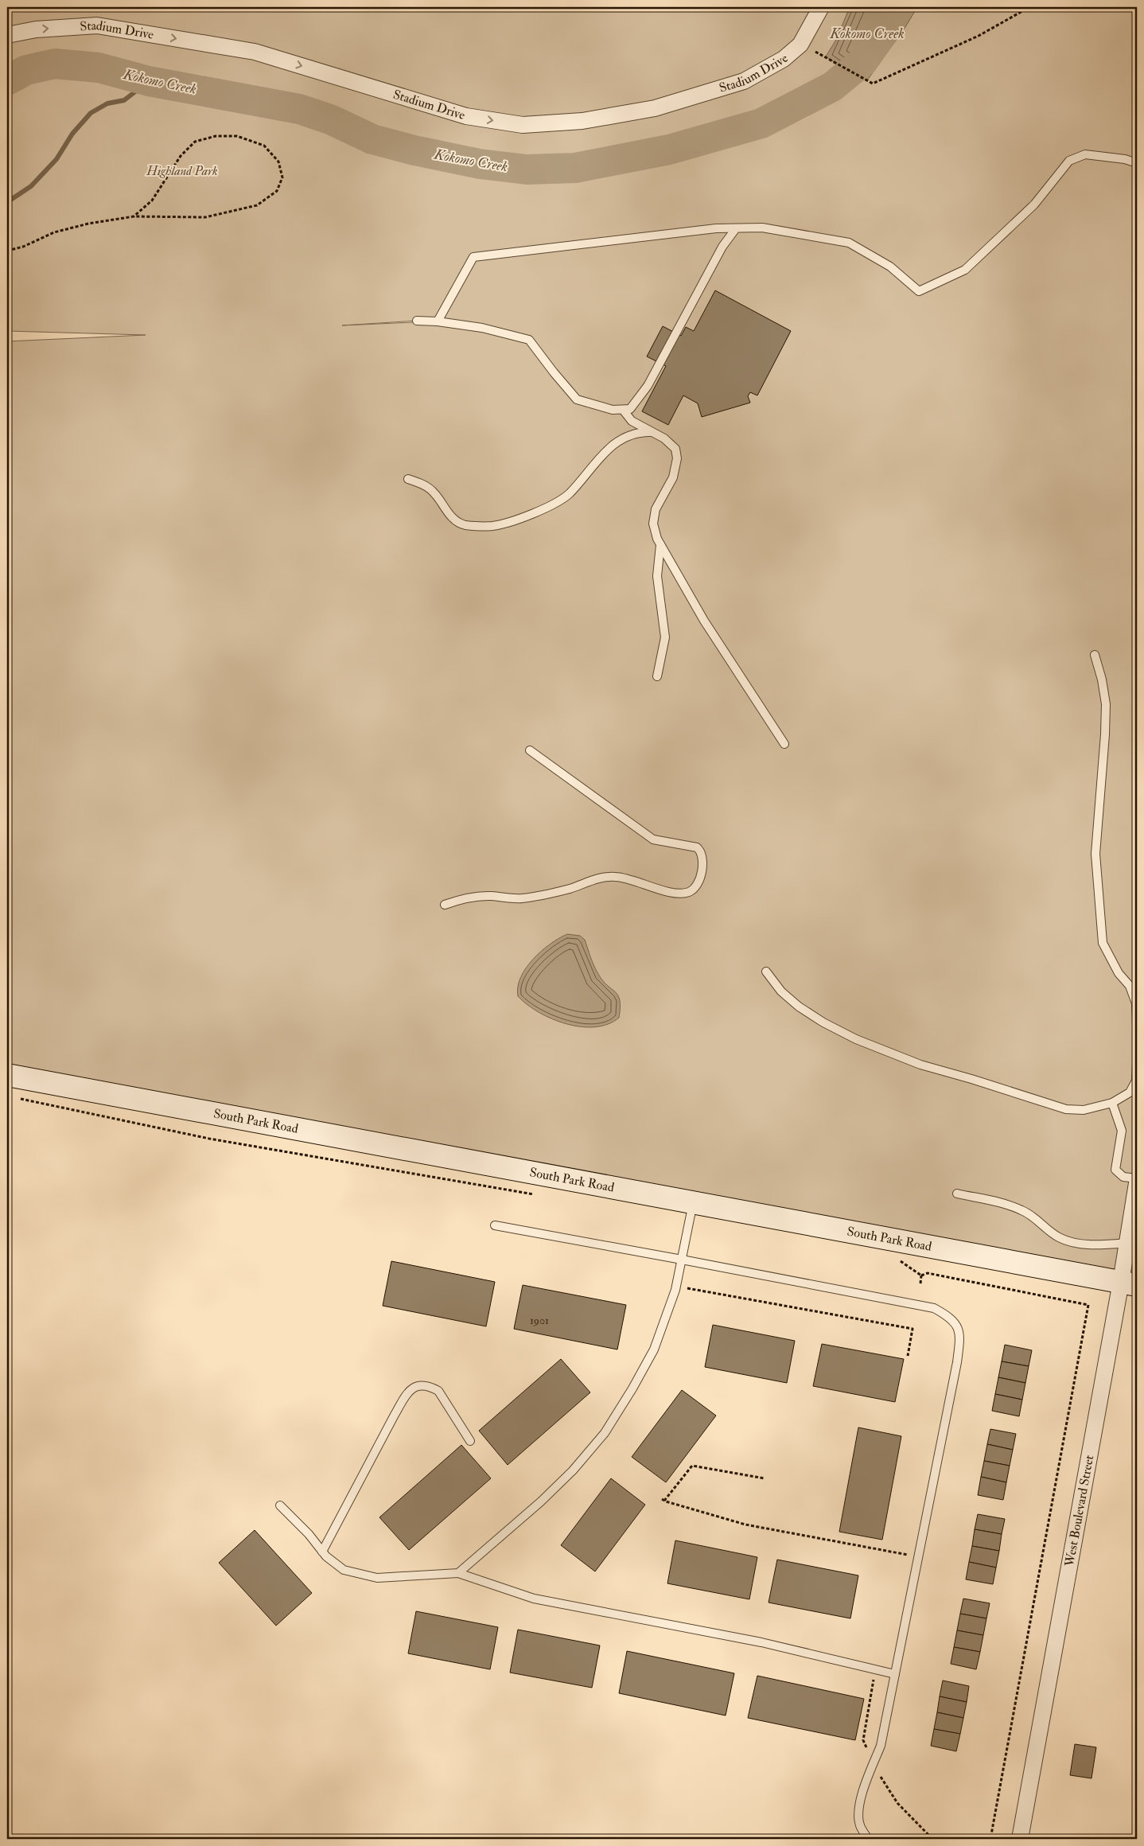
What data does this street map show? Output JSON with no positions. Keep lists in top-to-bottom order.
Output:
{
  "streets": {
    "street": ["Stadium Drive", "South Park Road", "West Boulevard Street"]
  },
  "crossings": [
    ["South Park Road", "West Boulevard Street"]
  ],
  "one_way": ["Stadium Drive"],
  "water": ["Kokomo Creek"],
  "parks": ["Highland Park"],
  "house_numbers": ["1901"]
}
